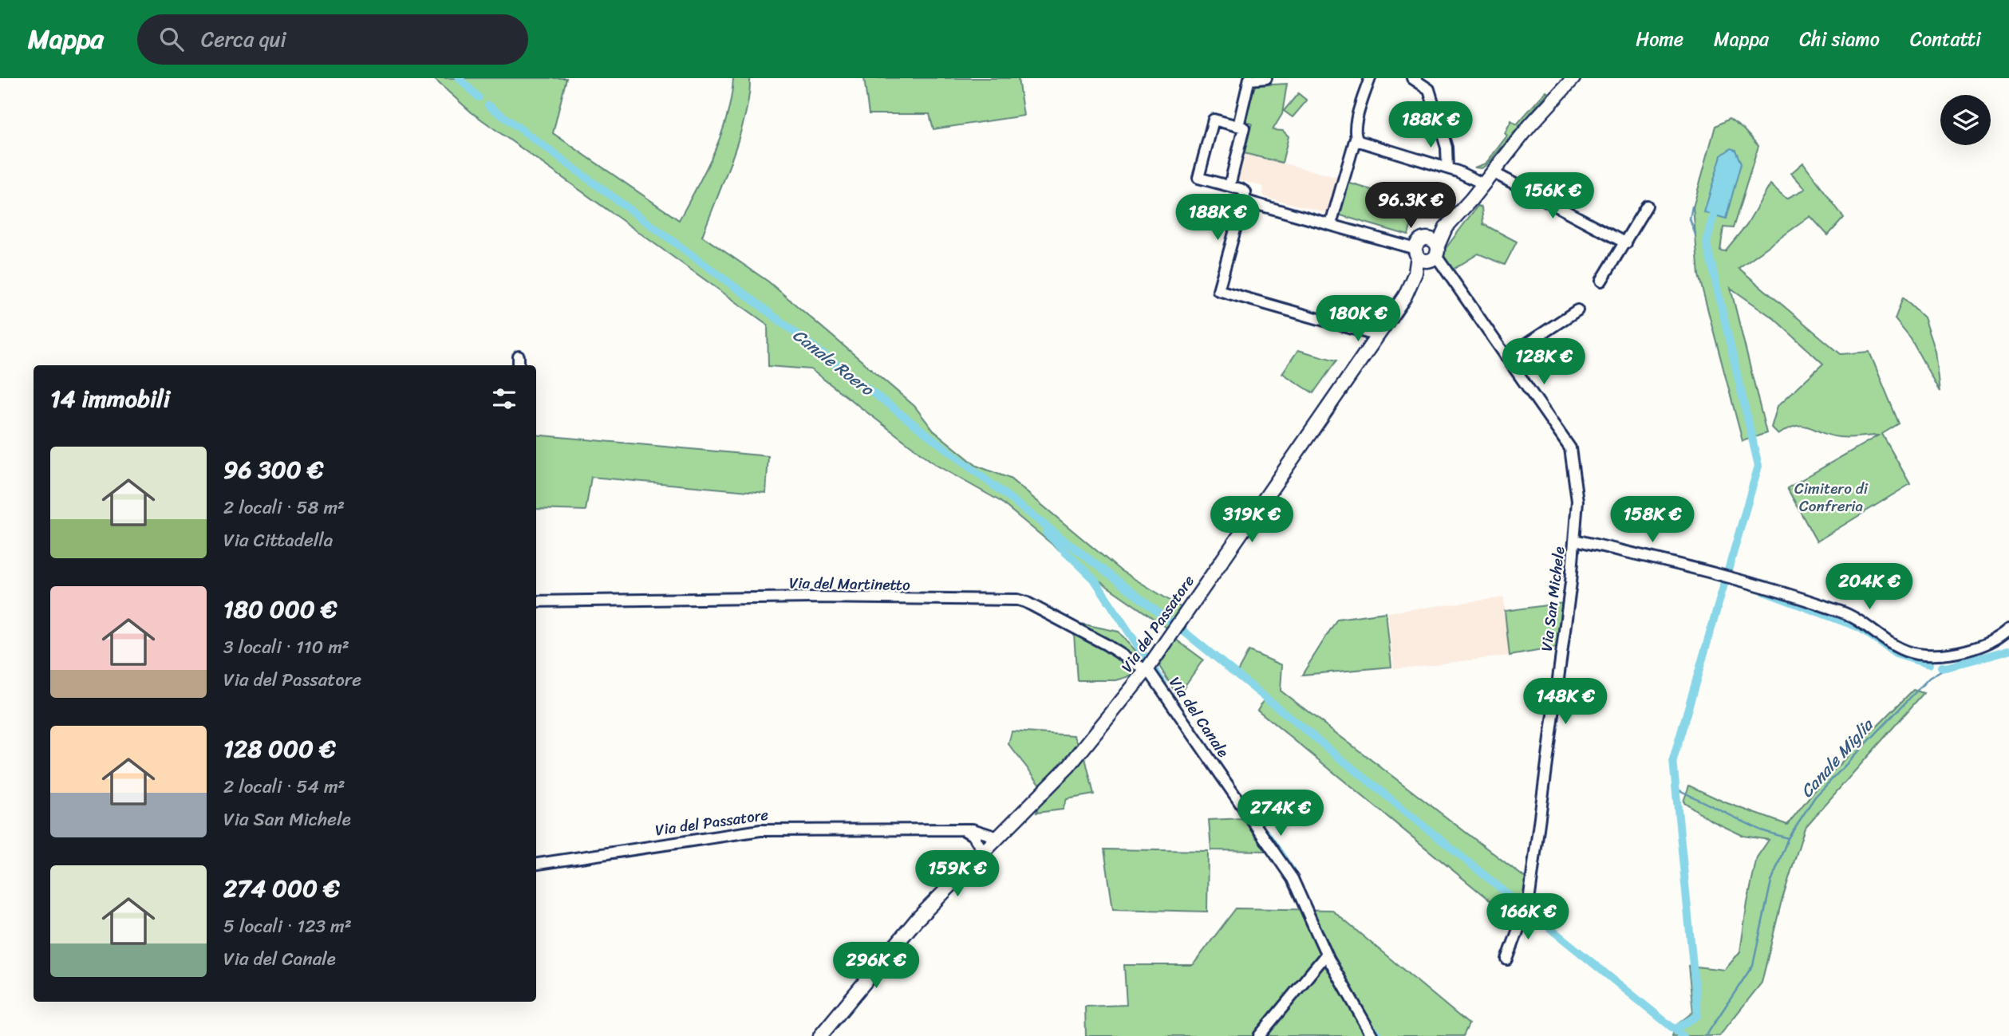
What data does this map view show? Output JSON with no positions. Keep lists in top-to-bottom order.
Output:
{
  "streets": {
    "street": [
      "Via del Martinetto",
      "Via San Michele",
      "Via del Passatore",
      "Via del Canale"
    ]
  },
  "crossings": [
    ["Via del Martinetto", "Via del Passatore"],
    ["Via del Martinetto", "Via del Canale"],
    ["Via San Michele", "Via del Passatore"],
    ["Via del Passatore", "Via del Canale"]
  ],
  "water": ["Canale Roero", "Canale Miglia"],
  "parks": ["Cimitero di Confreria"],
  "page": {
    "header": "Mappa",
    "search": "Cerca qui",
    "nav": [
      "Home",
      "Mappa",
      "Chi siamo",
      "Contatti"
    ],
    "price": [
      "188K €",
      "156K €",
      "96.3K €",
      "188K €",
      "180K €",
      "128K €",
      "319K €",
      "158K €",
      "204K €",
      "148K €",
      "274K €",
      "159K €",
      "166K €",
      "296K €"
    ],
    "heading": "14 immobili",
    "list": [
      {
        "name": "96 300 €",
        "note": "2 locali · 58 m² · Via Cittadella"
      },
      {
        "name": "180 000 €",
        "note": "3 locali · 110 m² · Via del Passatore"
      },
      {
        "name": "128 000 €",
        "note": "2 locali · 54 m² · Via San Michele"
      },
      {
        "name": "274 000 €",
        "note": "5 locali · 123 m² · Via del Canale"
      }
    ]
  }
}
